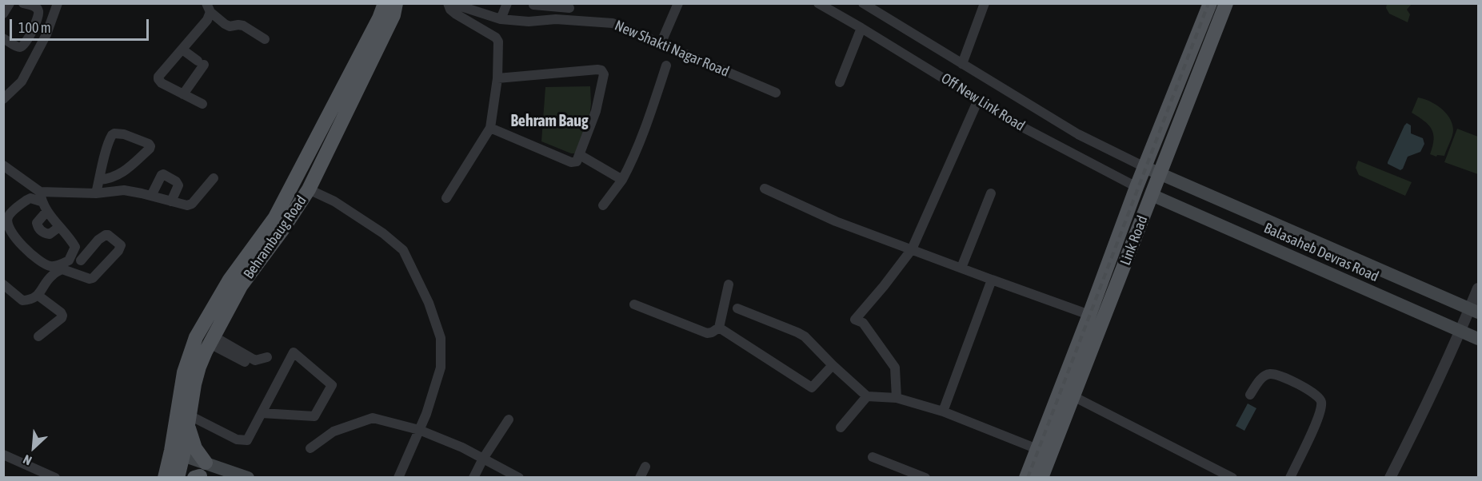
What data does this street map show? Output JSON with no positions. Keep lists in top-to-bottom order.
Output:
{
  "streets": {
    "main road": [
      "Off New Link Road",
      "Behrambaug Road",
      "Link Road",
      "Balasaheb Devras Road"
    ],
    "street": ["New Shakti Nagar Road"]
  },
  "crossings": [
    ["Off New Link Road", "Link Road"],
    ["Off New Link Road", "Balasaheb Devras Road"],
    ["Link Road", "Balasaheb Devras Road"]
  ],
  "districts": ["Behram Baug"],
  "scale_bar": "100 m",
  "north": "bottom left"
}
